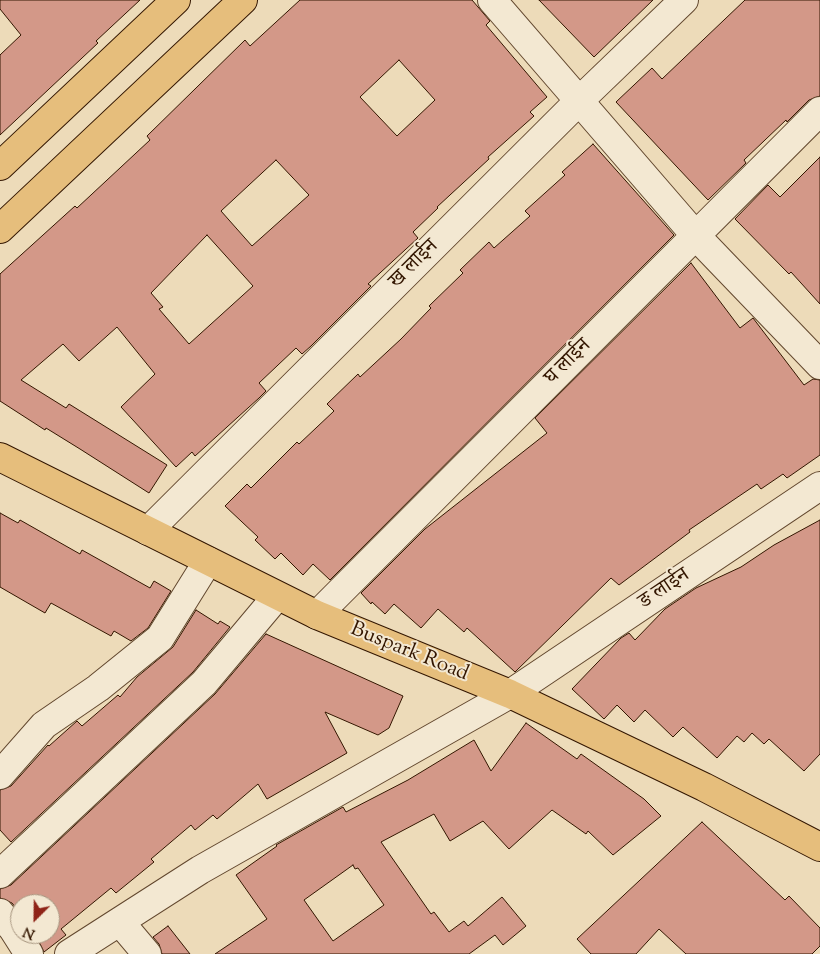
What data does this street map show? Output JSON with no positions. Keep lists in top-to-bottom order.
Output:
{
  "streets": {
    "main road": ["Buspark Road"],
    "street": ["ख लाईन", "घ लाईन", "ङ लाईन"]
  },
  "crossings": [
    ["ख लाईन", "Buspark Road"],
    ["घ लाईन", "Buspark Road"],
    ["ङ लाईन", "Buspark Road"]
  ],
  "north": "bottom left"
}
